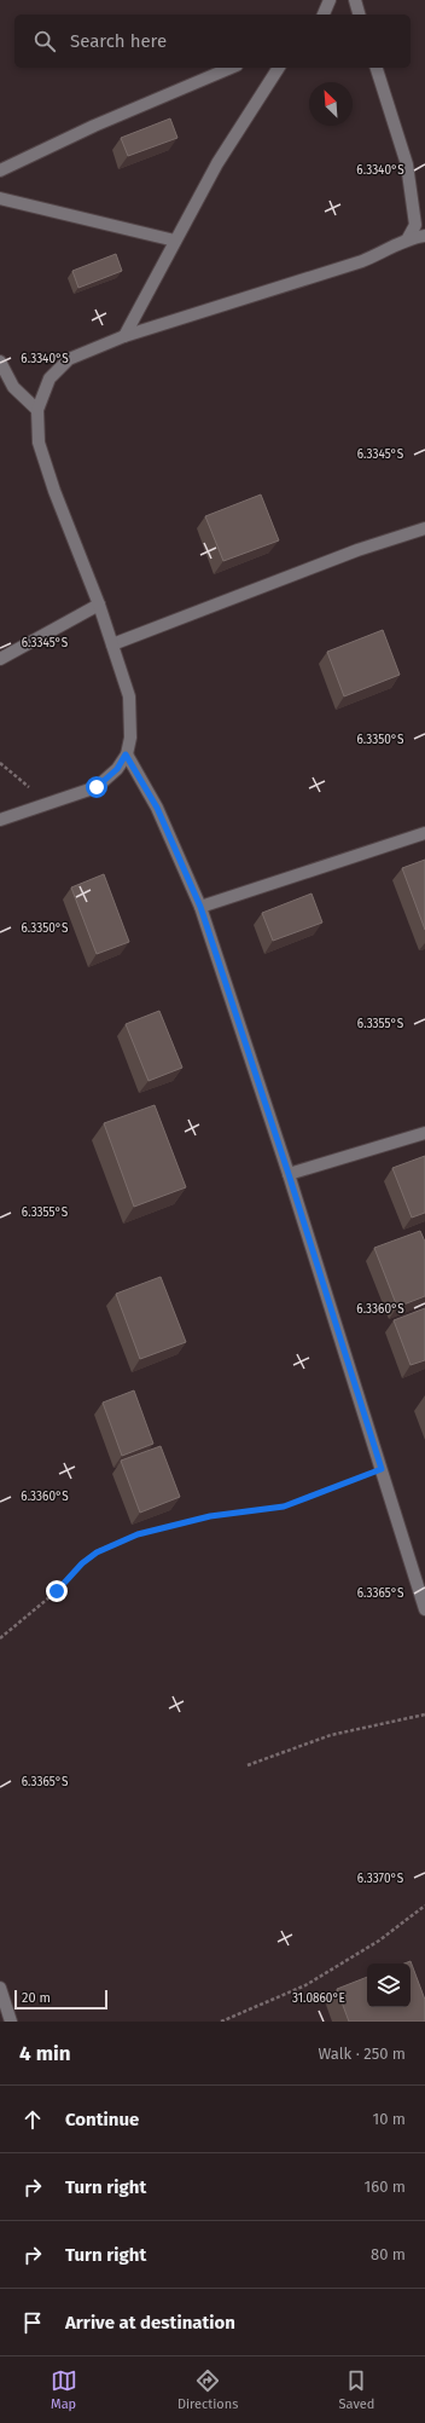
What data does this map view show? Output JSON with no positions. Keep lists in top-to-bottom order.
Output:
{
  "scale_bar": "20 m",
  "north": "top left",
  "page": {
    "search": "Search here",
    "scale": "20 m",
    "heading": ["4 min", "Walk · 250 m"],
    "list": [
      ["Continue", "10 m"],
      ["Turn right", "160 m"],
      ["Turn right", "80 m"],
      "Arrive at destination"
    ],
    "nav": ["Map", "Directions", "Saved"]
  },
  "coordinates": [
    "6.3340°S",
    "6.3345°S",
    "6.3350°S",
    "6.3355°S",
    "6.3360°S",
    "6.3365°S",
    "6.3370°S",
    "31.0860°E"
  ]
}
